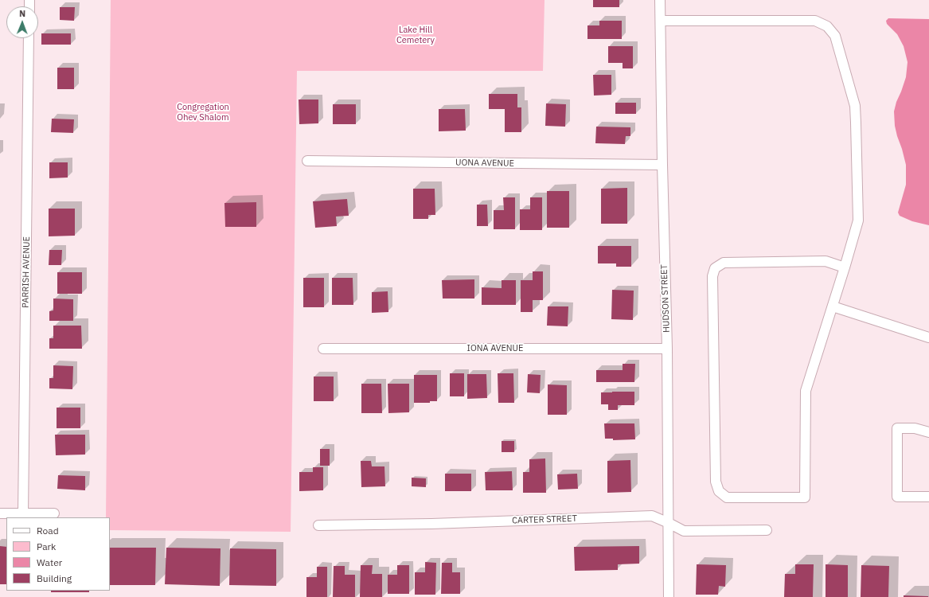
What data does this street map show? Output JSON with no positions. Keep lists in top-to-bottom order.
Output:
{
  "streets": {
    "street": [
      "UONA AVENUE",
      "PARRISH AVENUE",
      "HUDSON STREET",
      "IONA AVENUE",
      "CARTER STREET"
    ]
  },
  "crossings": [
    ["UONA AVENUE", "HUDSON STREET"],
    ["HUDSON STREET", "IONA AVENUE"],
    ["HUDSON STREET", "CARTER STREET"]
  ],
  "parks": ["Lake Hill Cemetery", "Congregation Ohev Shalom"],
  "legend": [
    "Road",
    "Park",
    "Water",
    "Building"
  ],
  "north": "top"
}
